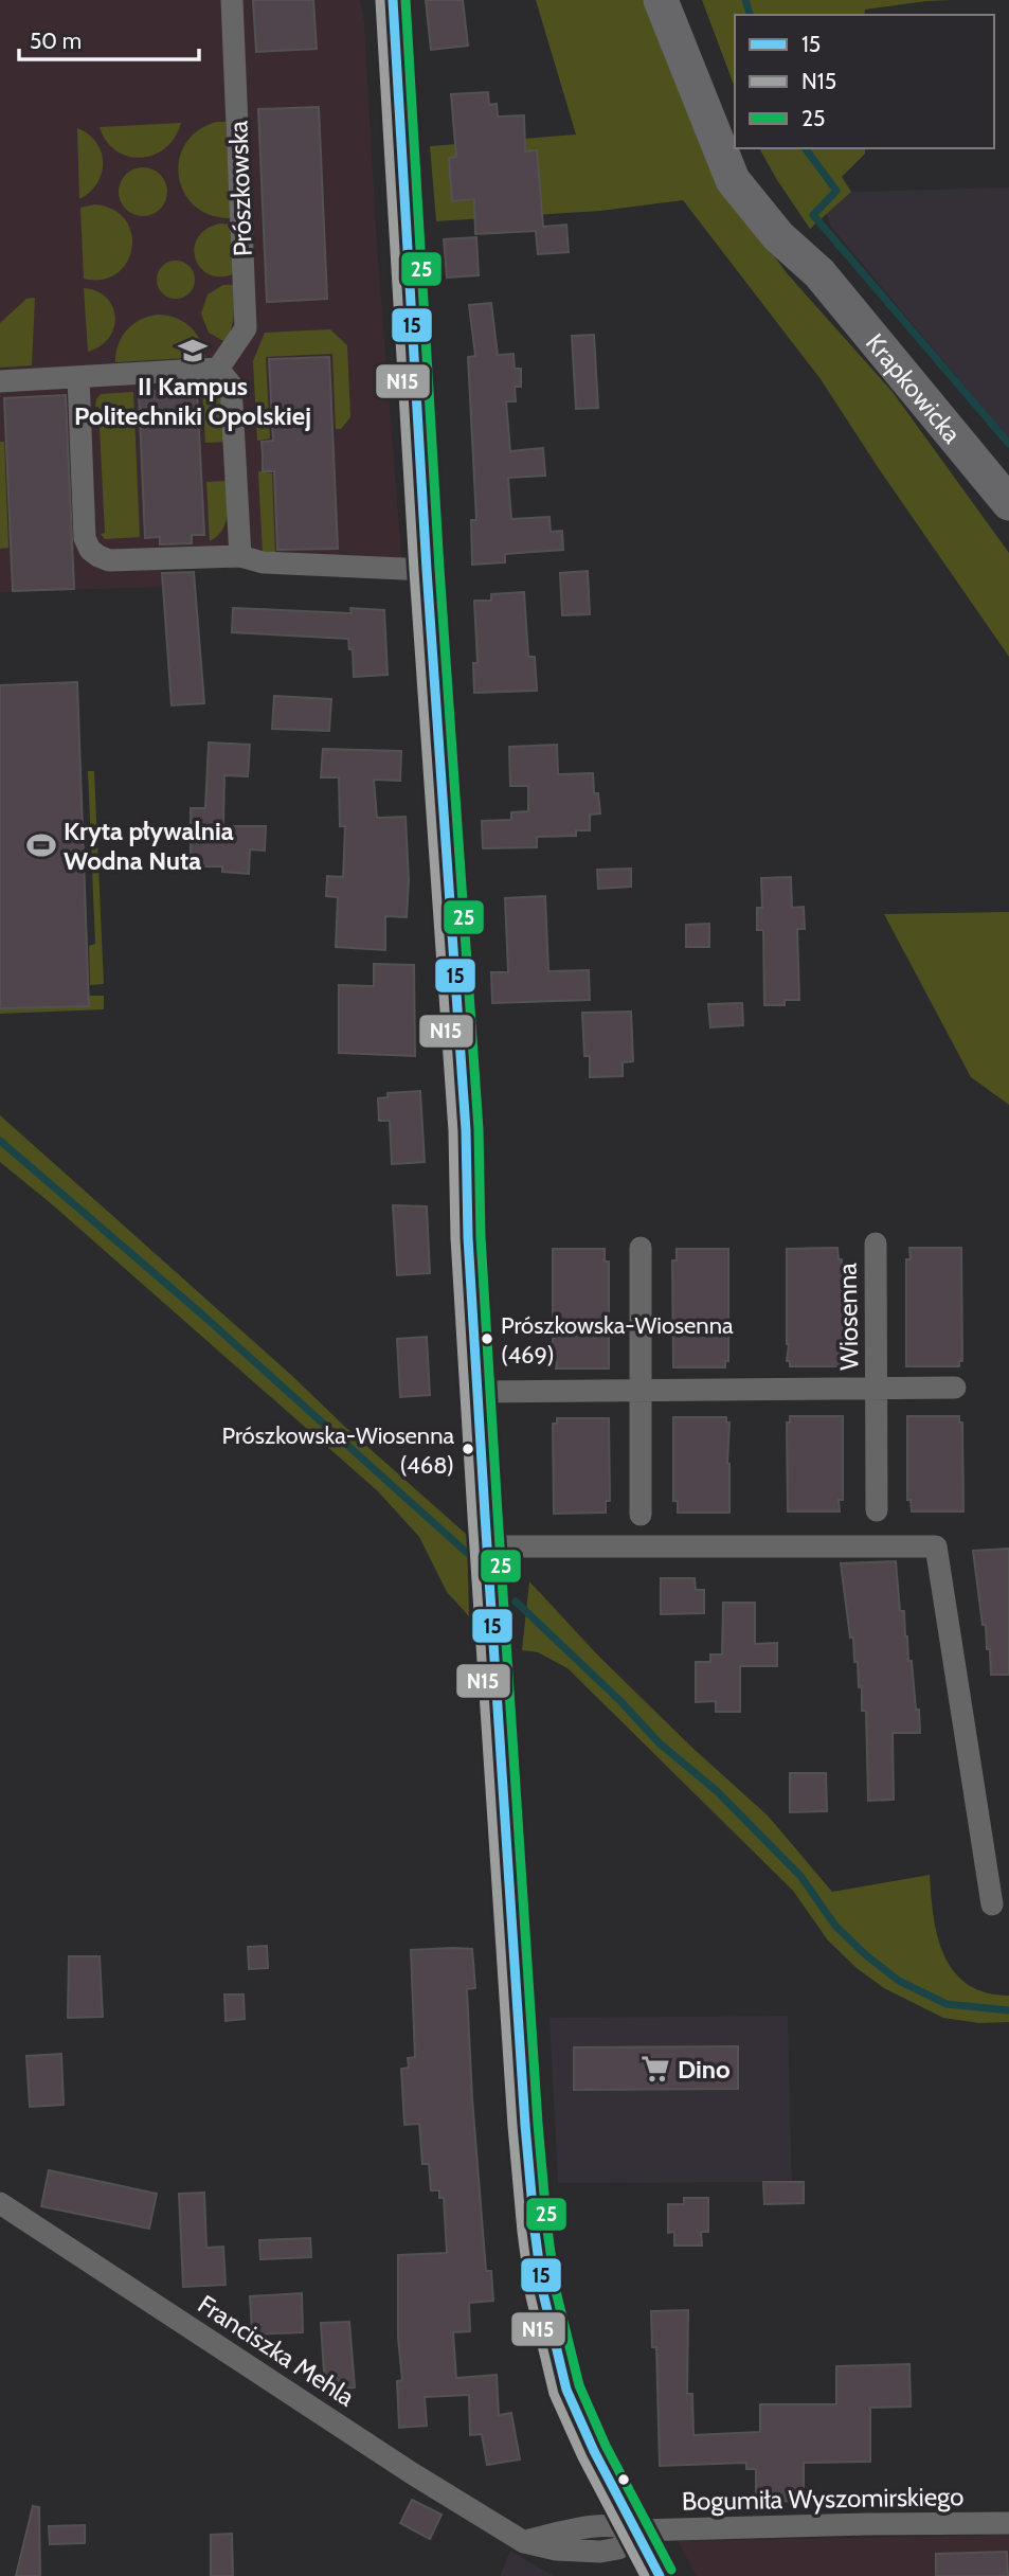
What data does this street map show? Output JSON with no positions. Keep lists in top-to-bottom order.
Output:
{
  "streets": {
    "main road": ["Krapkowicka"],
    "street": [
      "Prószkowska",
      "Wiosenna",
      "Franciszka Mehla",
      "Bogumiła Wyszomirskiego"
    ]
  },
  "crossings": [
    ["Franciszka Mehla", "Bogumiła Wyszomirskiego"]
  ],
  "places": {
    "school or university": ["II Kampus Politechniki Opolskiej"],
    "sports": ["Kryta pływalnia Wodna Nuta"],
    "other": ["Prószkowska-Wiosenna (469)", "Prószkowska-Wiosenna (468)"],
    "supermarket": ["Dino"]
  },
  "lines": ["transit line 15", "transit line 25", "transit line N15"],
  "legend": ["15", "N15", "25"],
  "scale_bar": "50 m"
}
